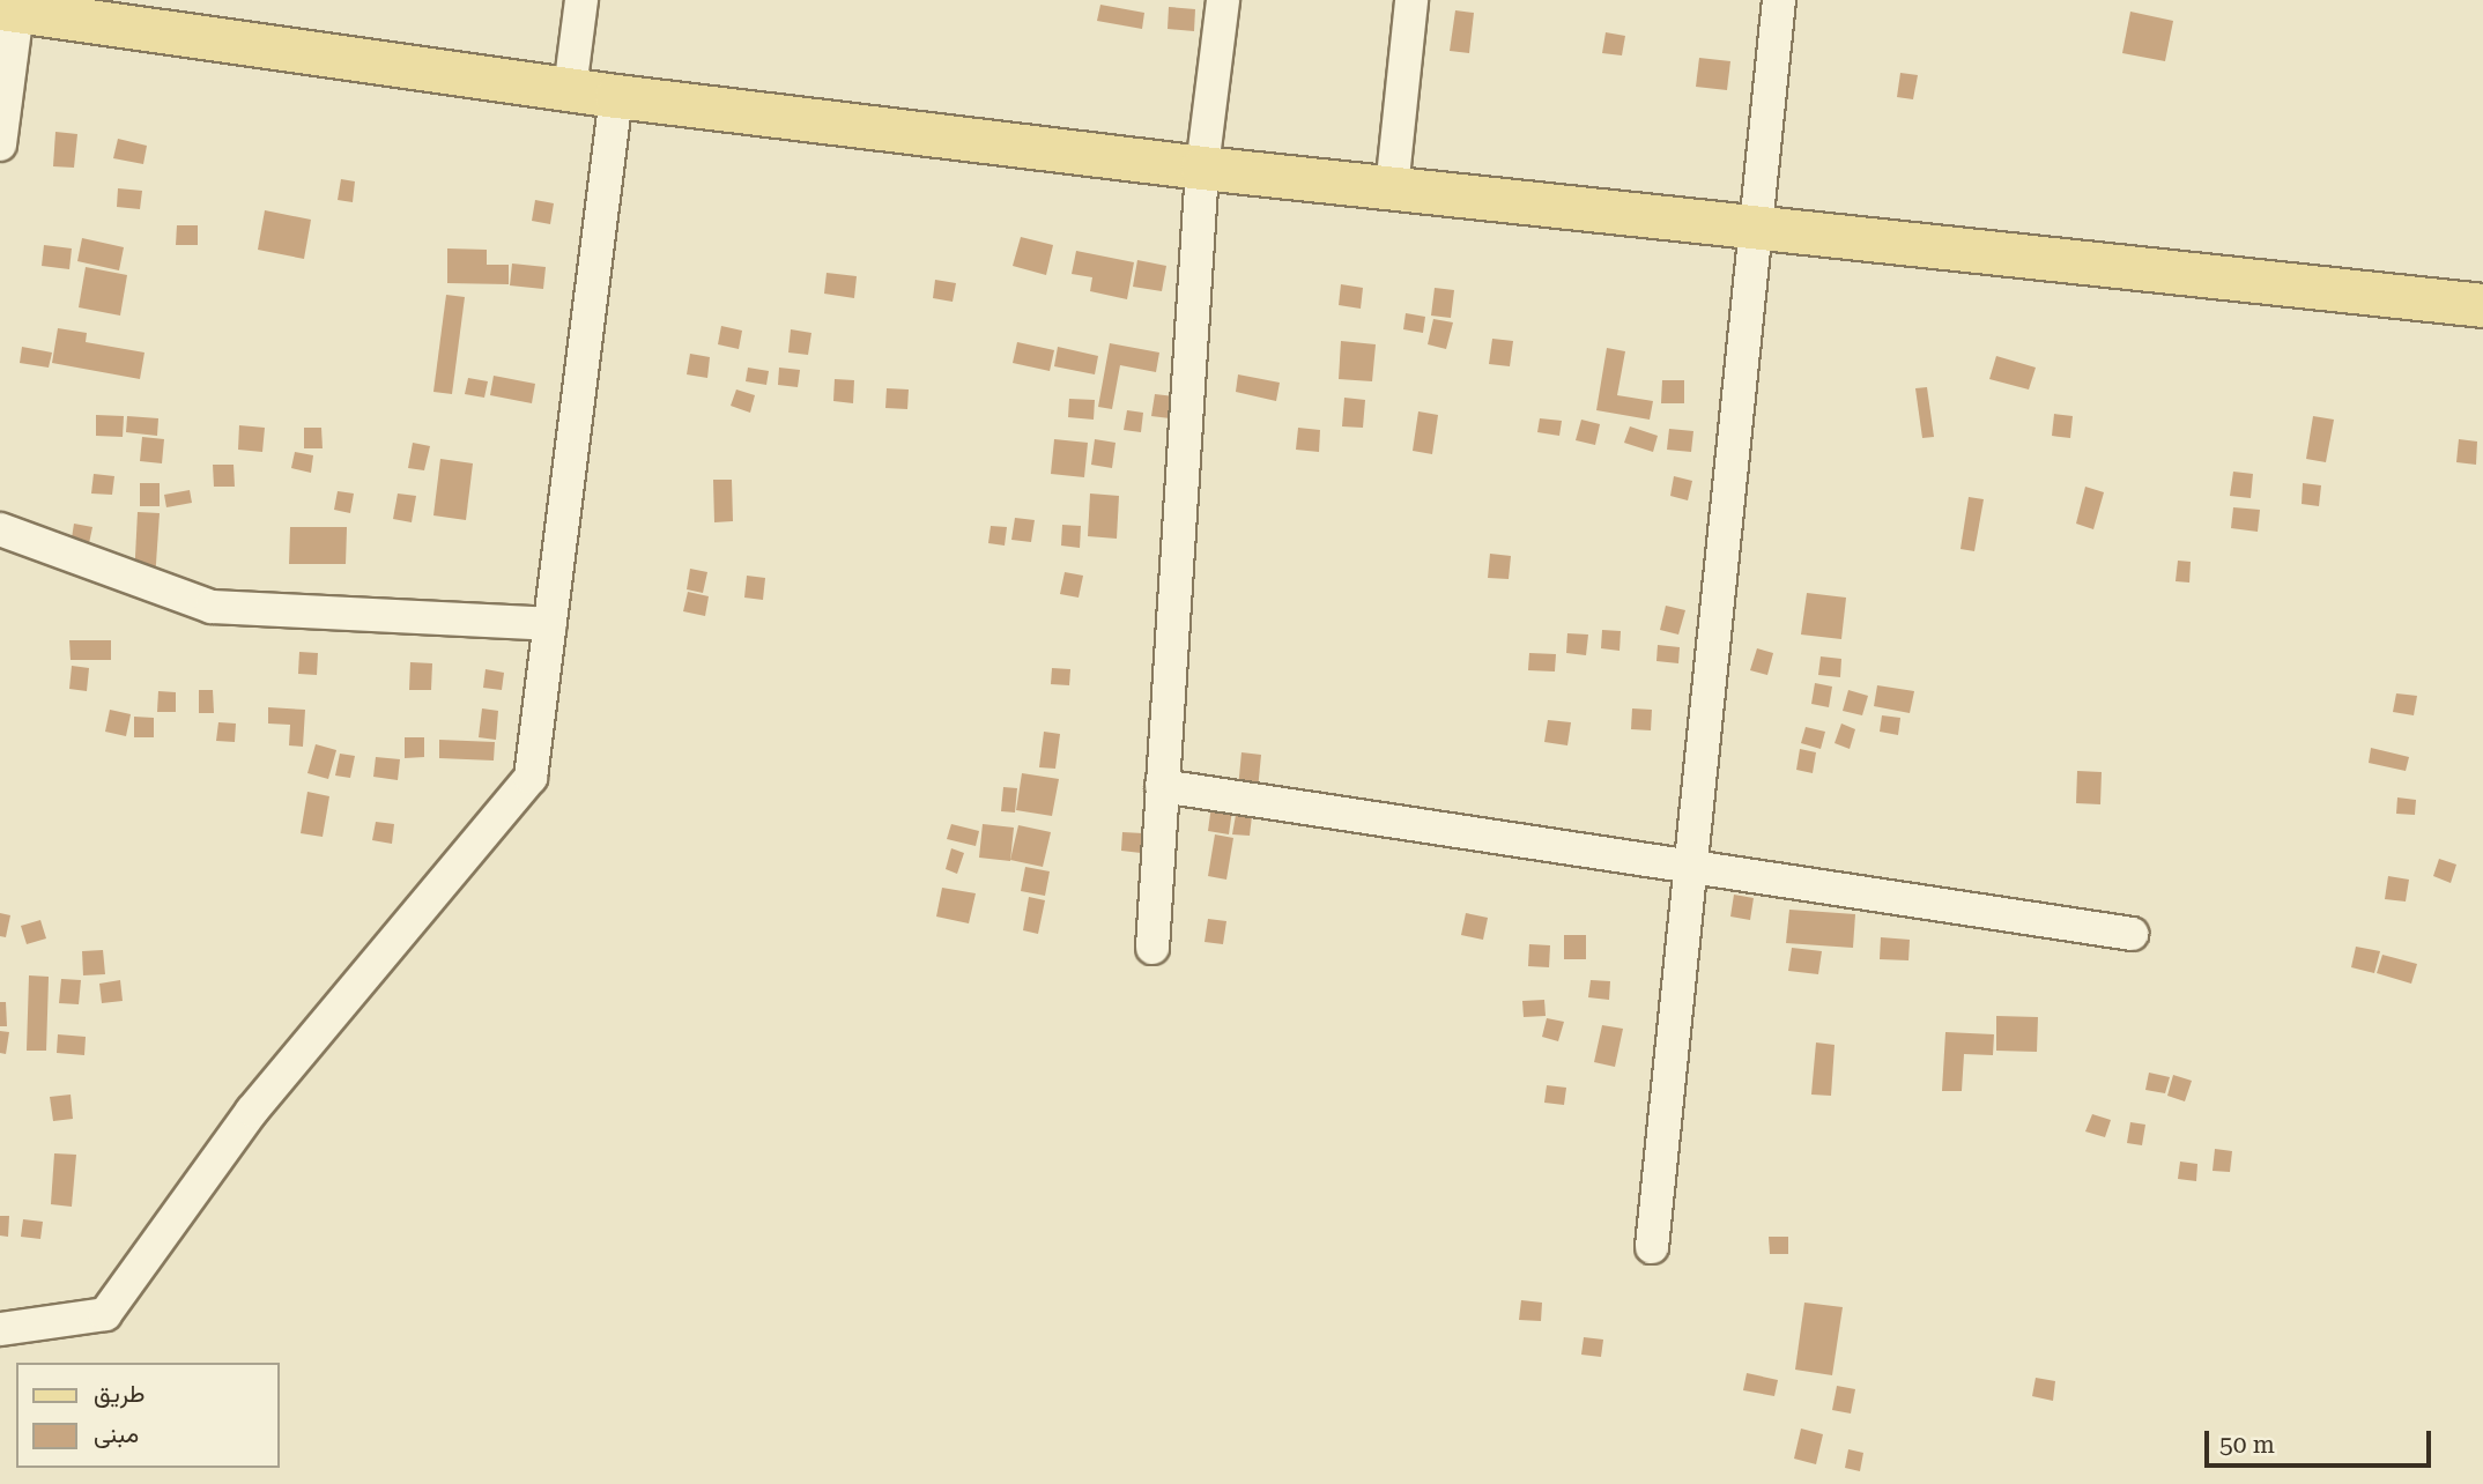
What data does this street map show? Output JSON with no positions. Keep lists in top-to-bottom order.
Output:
{
  "legend": ["طريق", "مبنى"],
  "scale_bar": "50 m"
}
